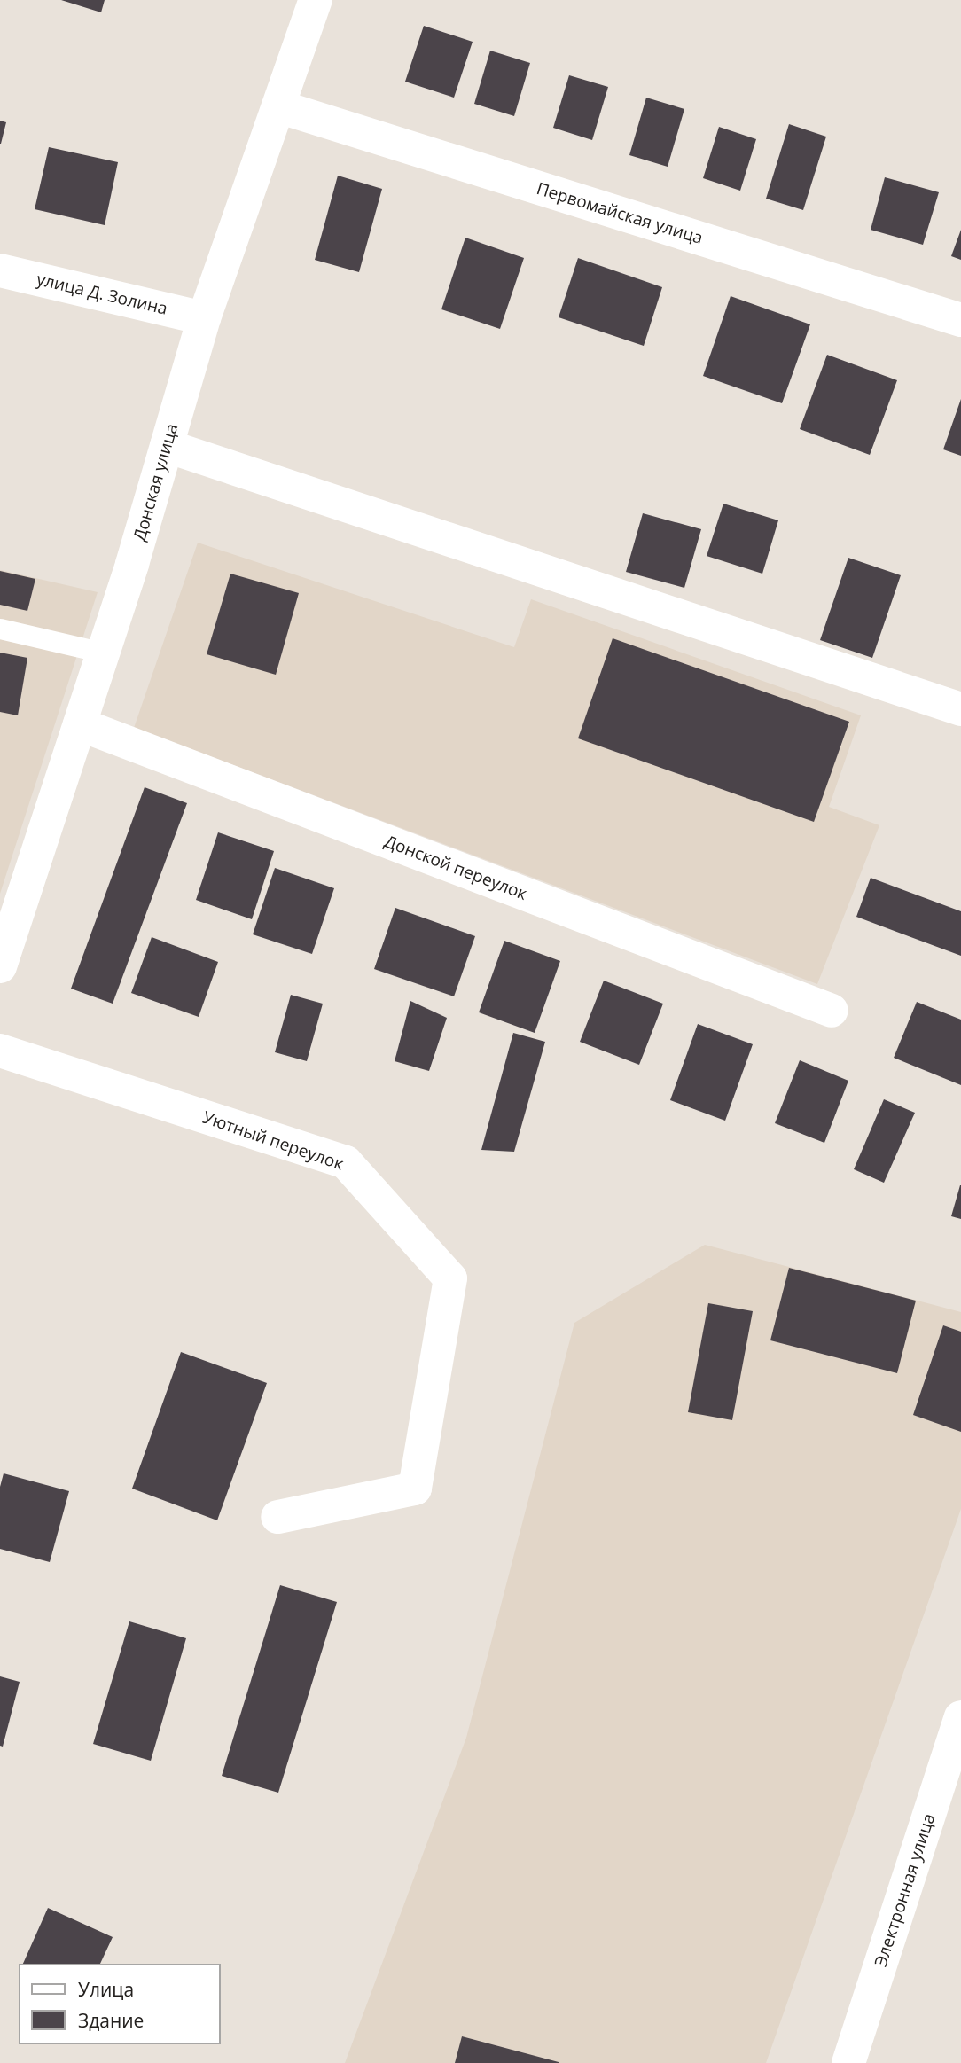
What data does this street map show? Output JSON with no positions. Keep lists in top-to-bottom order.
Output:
{
  "streets": {
    "street": [
      "Первомайская улица",
      "улица Д. Золина",
      "Донская улица",
      "Донской переулок",
      "Уютный переулок",
      "Электронная улица"
    ]
  },
  "crossings": [
    ["Первомайская улица", "Донская улица"],
    ["улица Д. Золина", "Донская улица"],
    ["Донская улица", "Донской переулок"]
  ],
  "legend": ["Улица", "Здание"]
}
